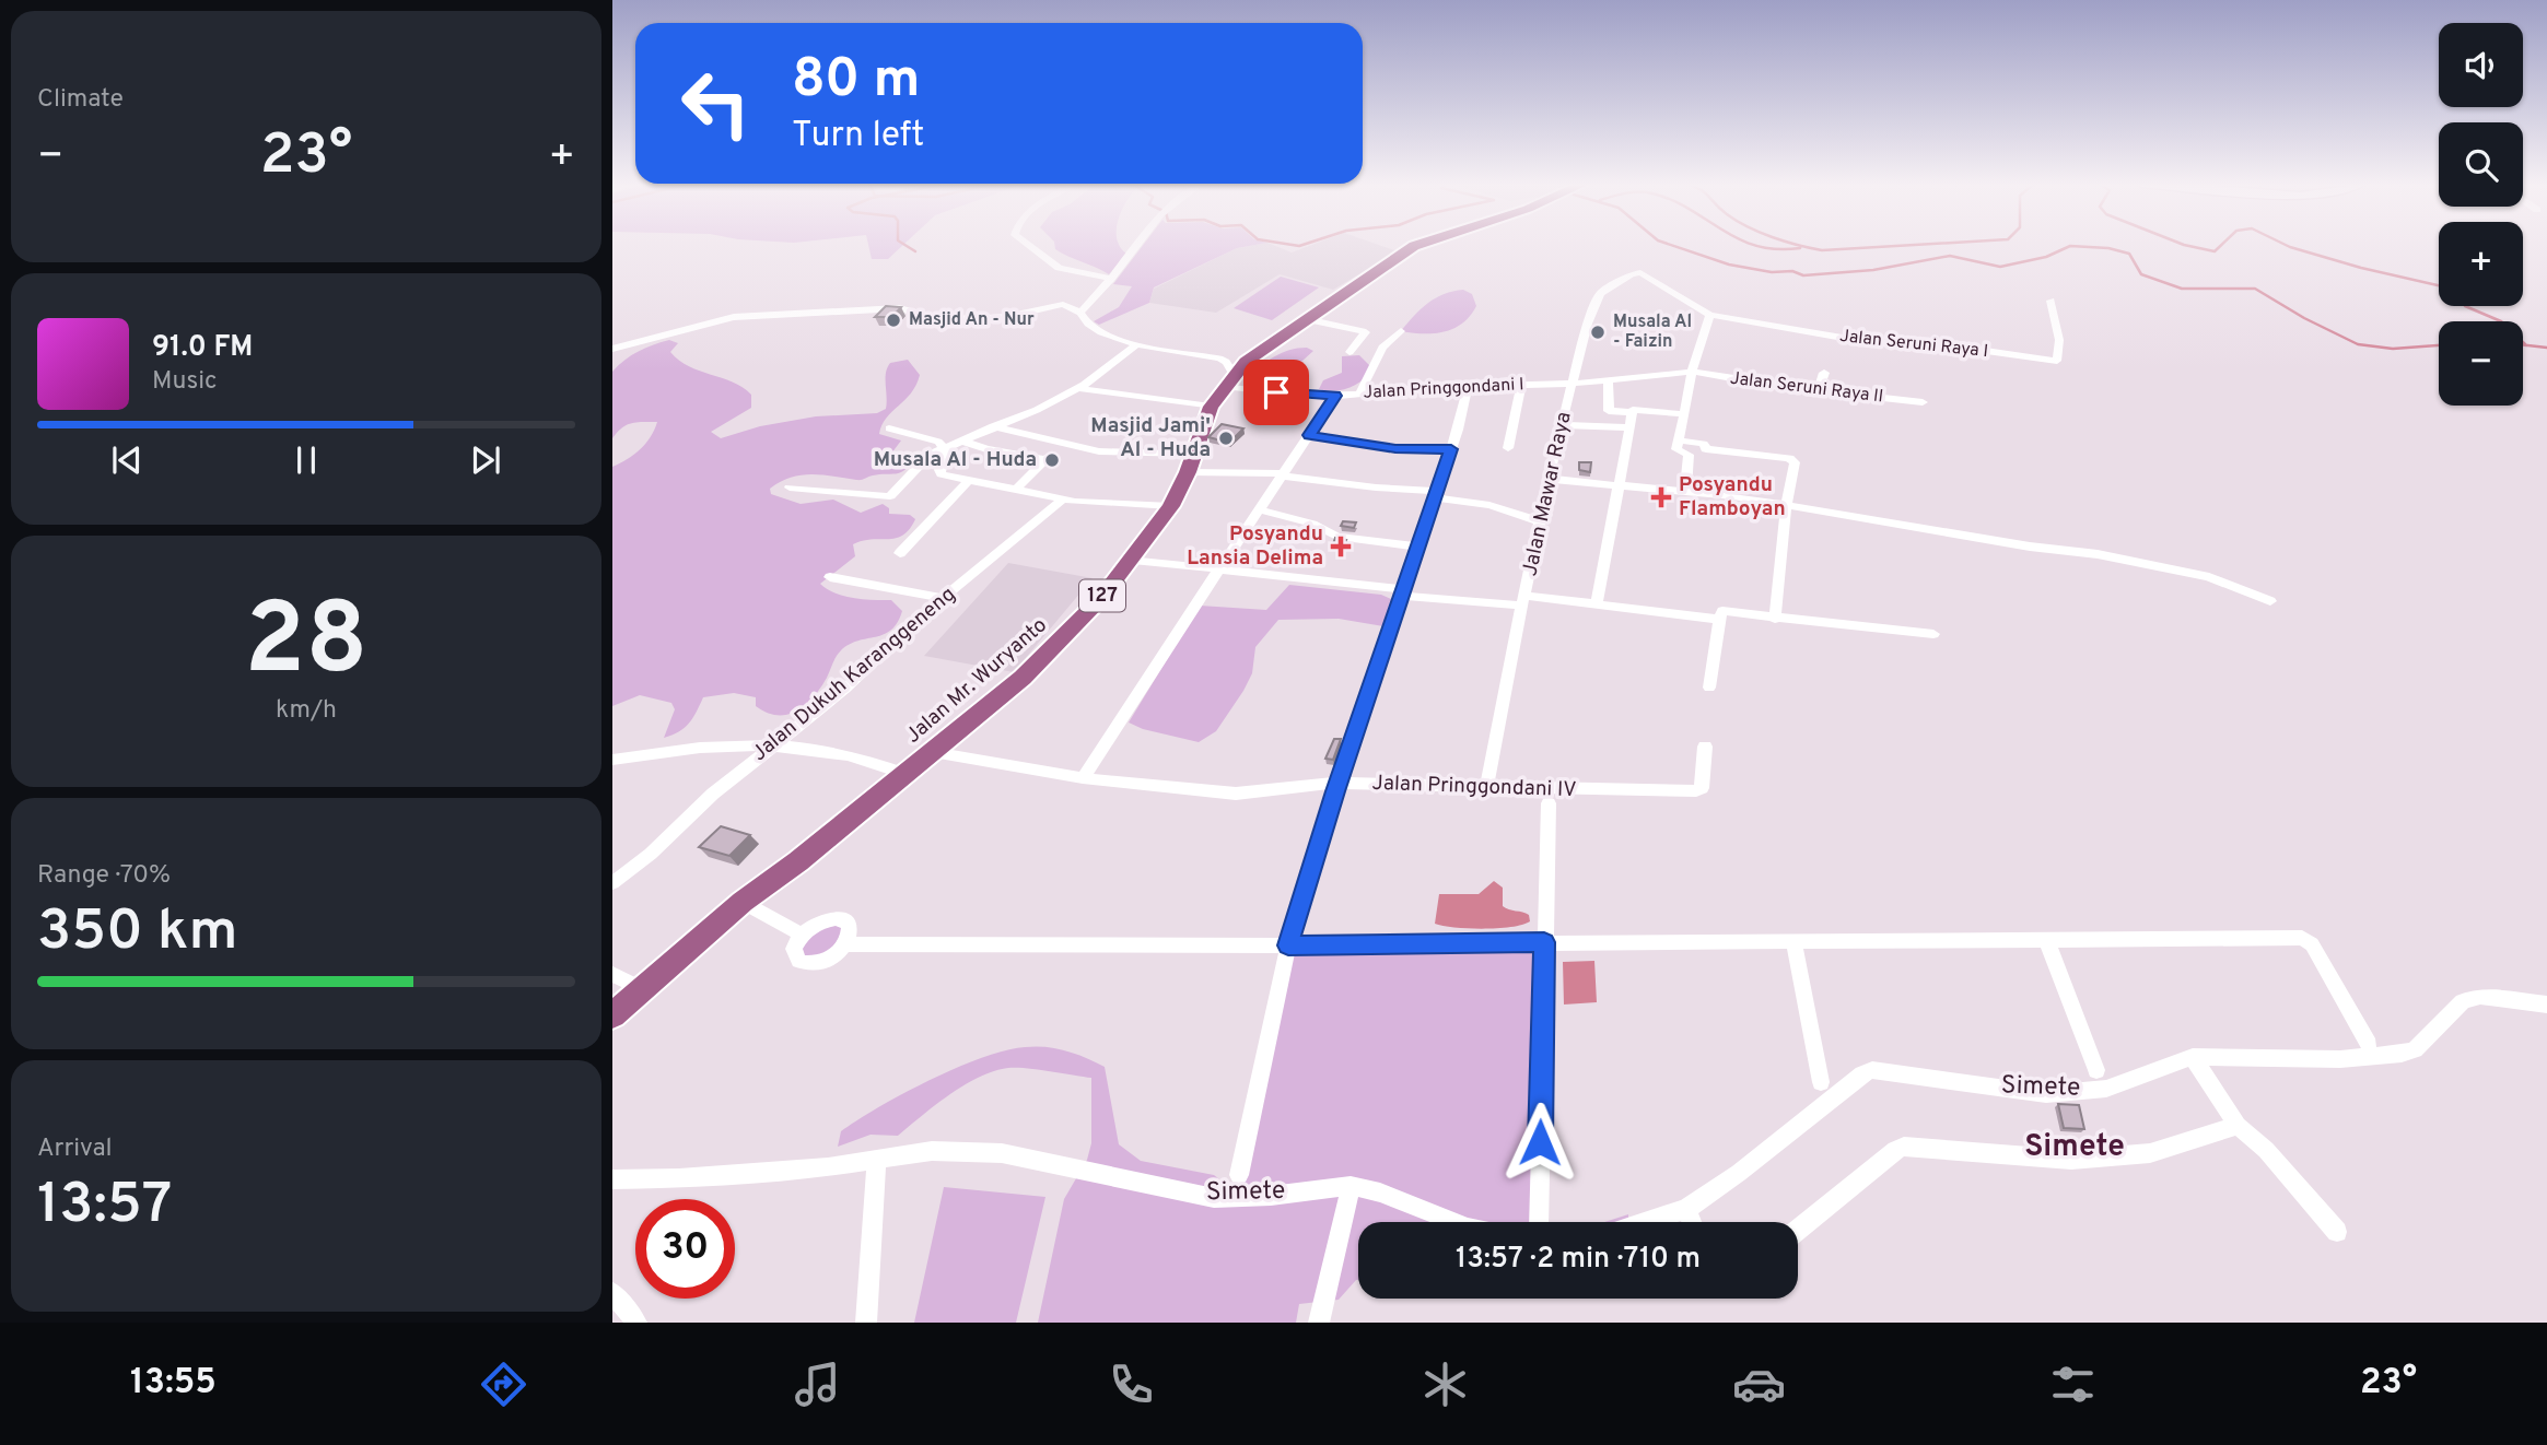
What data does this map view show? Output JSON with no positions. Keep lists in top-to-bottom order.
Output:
{
  "streets": {
    "main road": ["127", "Jalan Mr. Wuryanto"],
    "street": [
      "Jalan Seruni Raya I",
      "Jalan Seruni Raya II",
      "Jalan Pringgondani I",
      "Jalan Mawar Raya",
      "Jalan Dukuh Karanggeneng",
      "Jalan Pringgondani IV",
      "Simete"
    ]
  },
  "crossings": [
    ["Jalan Seruni Raya II", "Jalan Pringgondani I"],
    ["Jalan Seruni Raya II", "Jalan Mawar Raya"],
    ["Jalan Pringgondani I", "Jalan Mawar Raya"],
    ["Jalan Pringgondani I", "Jalan Mr. Wuryanto"],
    ["Jalan Mawar Raya", "Jalan Pringgondani IV"],
    ["Jalan Mr. Wuryanto", "Jalan Pringgondani IV"]
  ],
  "districts": ["Simete"],
  "places": {
    "other": [
      "Masjid An - Nur",
      "Musala Al - Faizin",
      "Masjid Jami' Al - Huda",
      "Musala Al - Huda"
    ],
    "health": ["Posyandu Flamboyan", "Posyandu Lansia Delima"]
  },
  "page": {
    "tile": [
      "Climate",
      ["28", "km/h"],
      ["Range · 70%", "350 km"],
      ["Arrival", "13:57"]
    ],
    "map_buttons": ["+", "−"],
    "turn": ["80 m", "Turn left"],
    "heat": ["−", "23°", "+"],
    "song": ["91.0 FM", "Music"],
    "limit": "30",
    "trip": "13:57 · 2 min · 710 m",
    "tabs": ["13:55", "23°"]
  }
}
